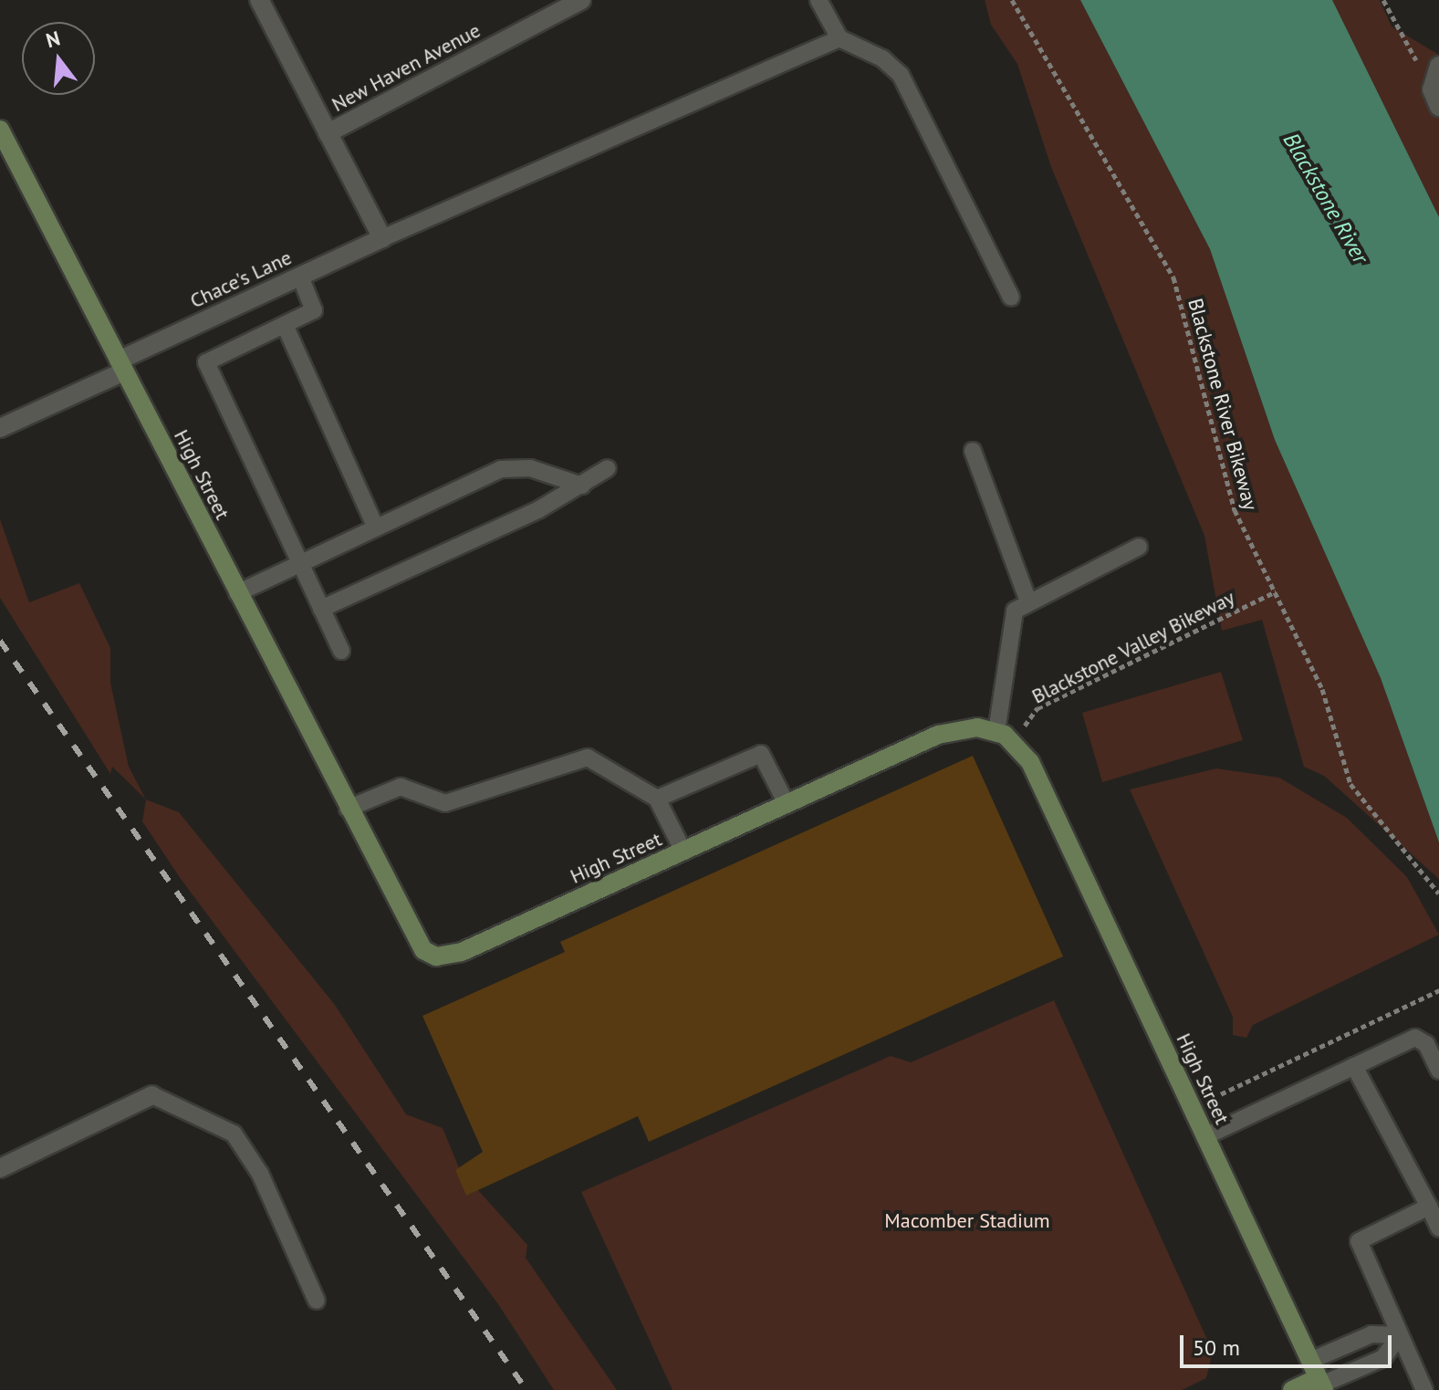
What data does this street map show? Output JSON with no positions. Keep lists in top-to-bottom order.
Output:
{
  "streets": {
    "street": ["New Haven Avenue", "Chace's Lane", "High Street"],
    "path": ["Blackstone River Bikeway", "Blackstone Valley Bikeway"]
  },
  "crossings": [
    ["Chace's Lane", "High Street"],
    ["Blackstone River Bikeway", "Blackstone Valley Bikeway"],
    ["High Street", "Blackstone Valley Bikeway"]
  ],
  "water": ["Blackstone River"],
  "parks": ["Macomber Stadium"],
  "scale_bar": "50 m",
  "north": "top"
}
